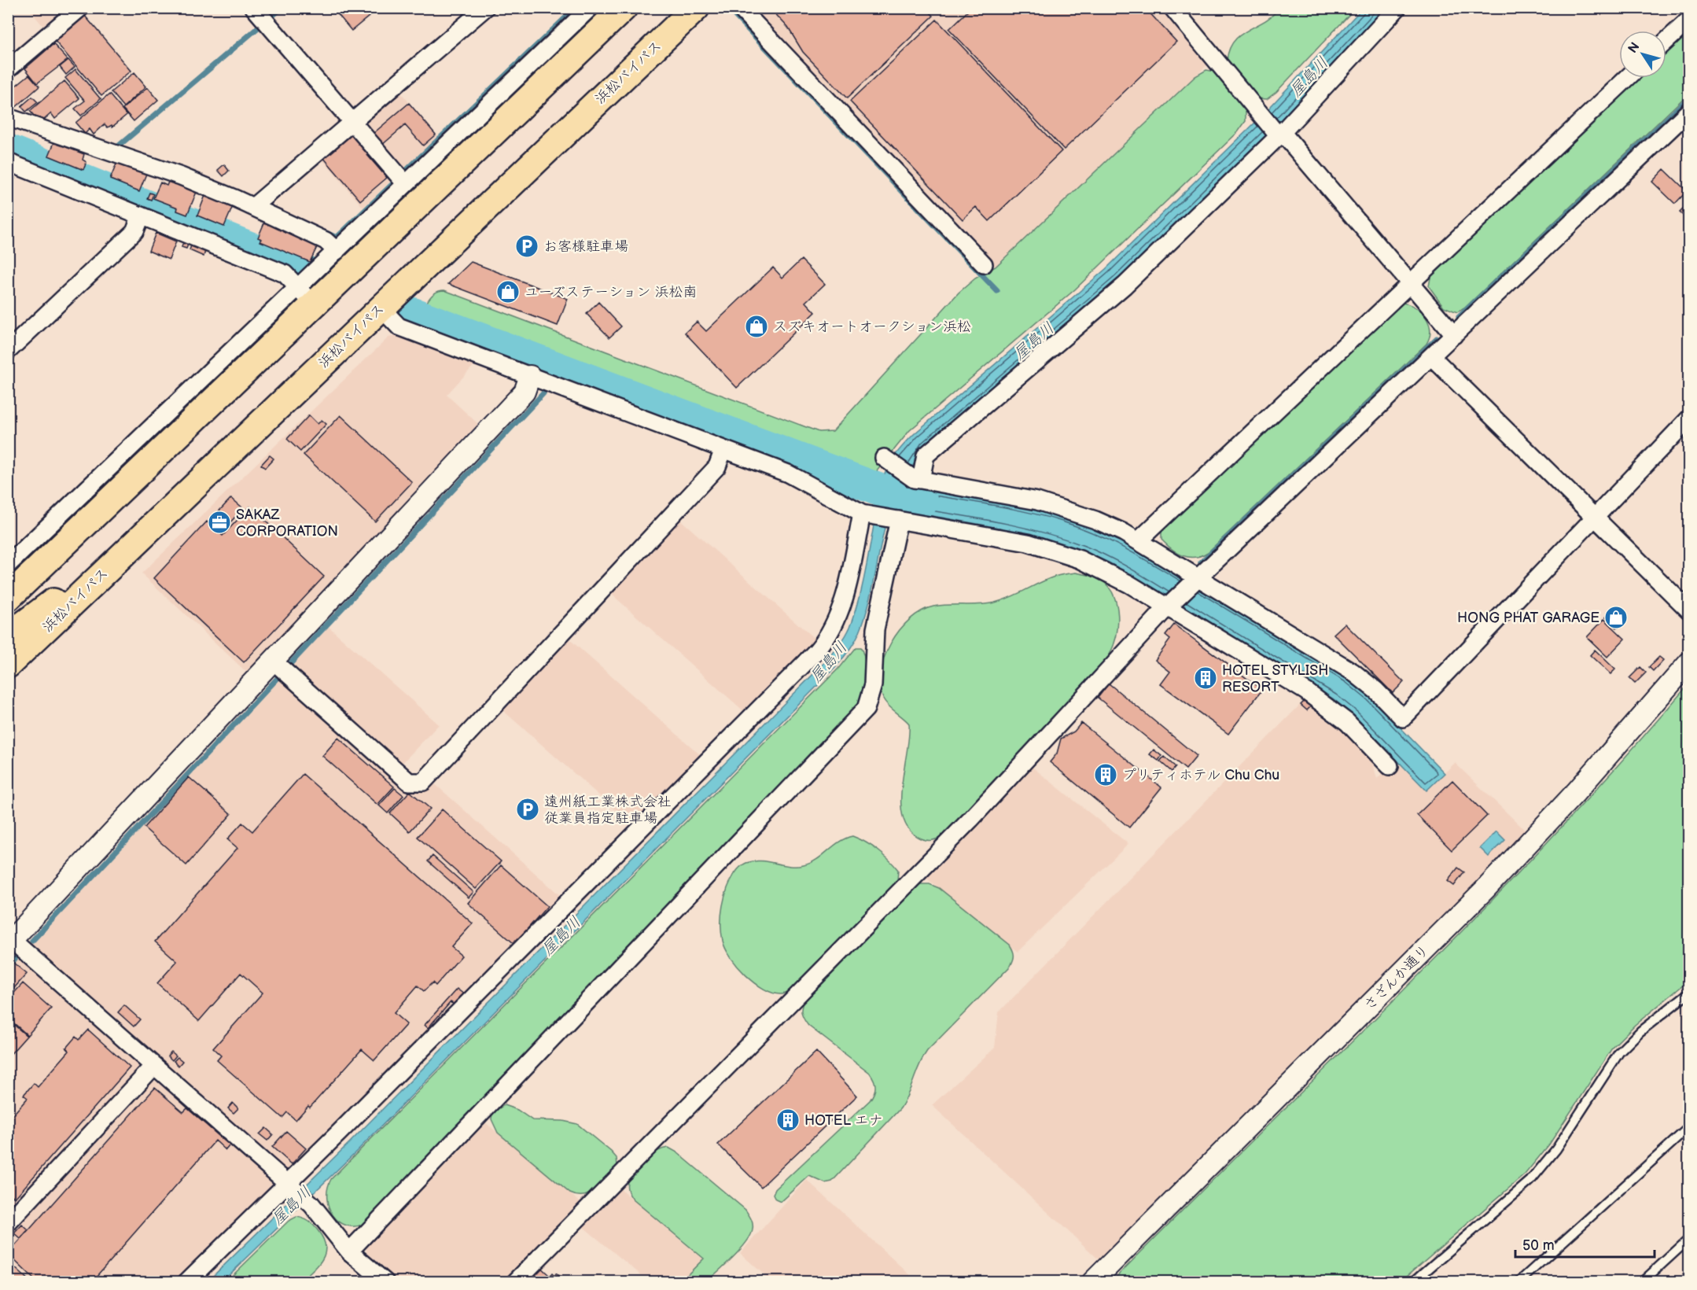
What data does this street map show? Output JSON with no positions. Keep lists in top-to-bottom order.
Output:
{
  "streets": {
    "highway": ["浜松バイパス"],
    "street": ["さざんか通り"]
  },
  "water": ["屋島川"],
  "places": {
    "parking": ["お客様駐車場", "遠州紙工業株式会社 従業員指定駐車場"],
    "shop": ["ユーズステーション 浜松南", "スズキオートオークション浜松", "HONG PHAT GARAGE"],
    "office": ["SAKAZ CORPORATION"],
    "building": ["HOTEL STYLISH RESORT", "プリティホテル Chu Chu", "HOTEL エナ"]
  },
  "scale_bar": "50 m",
  "north": "top left"
}
